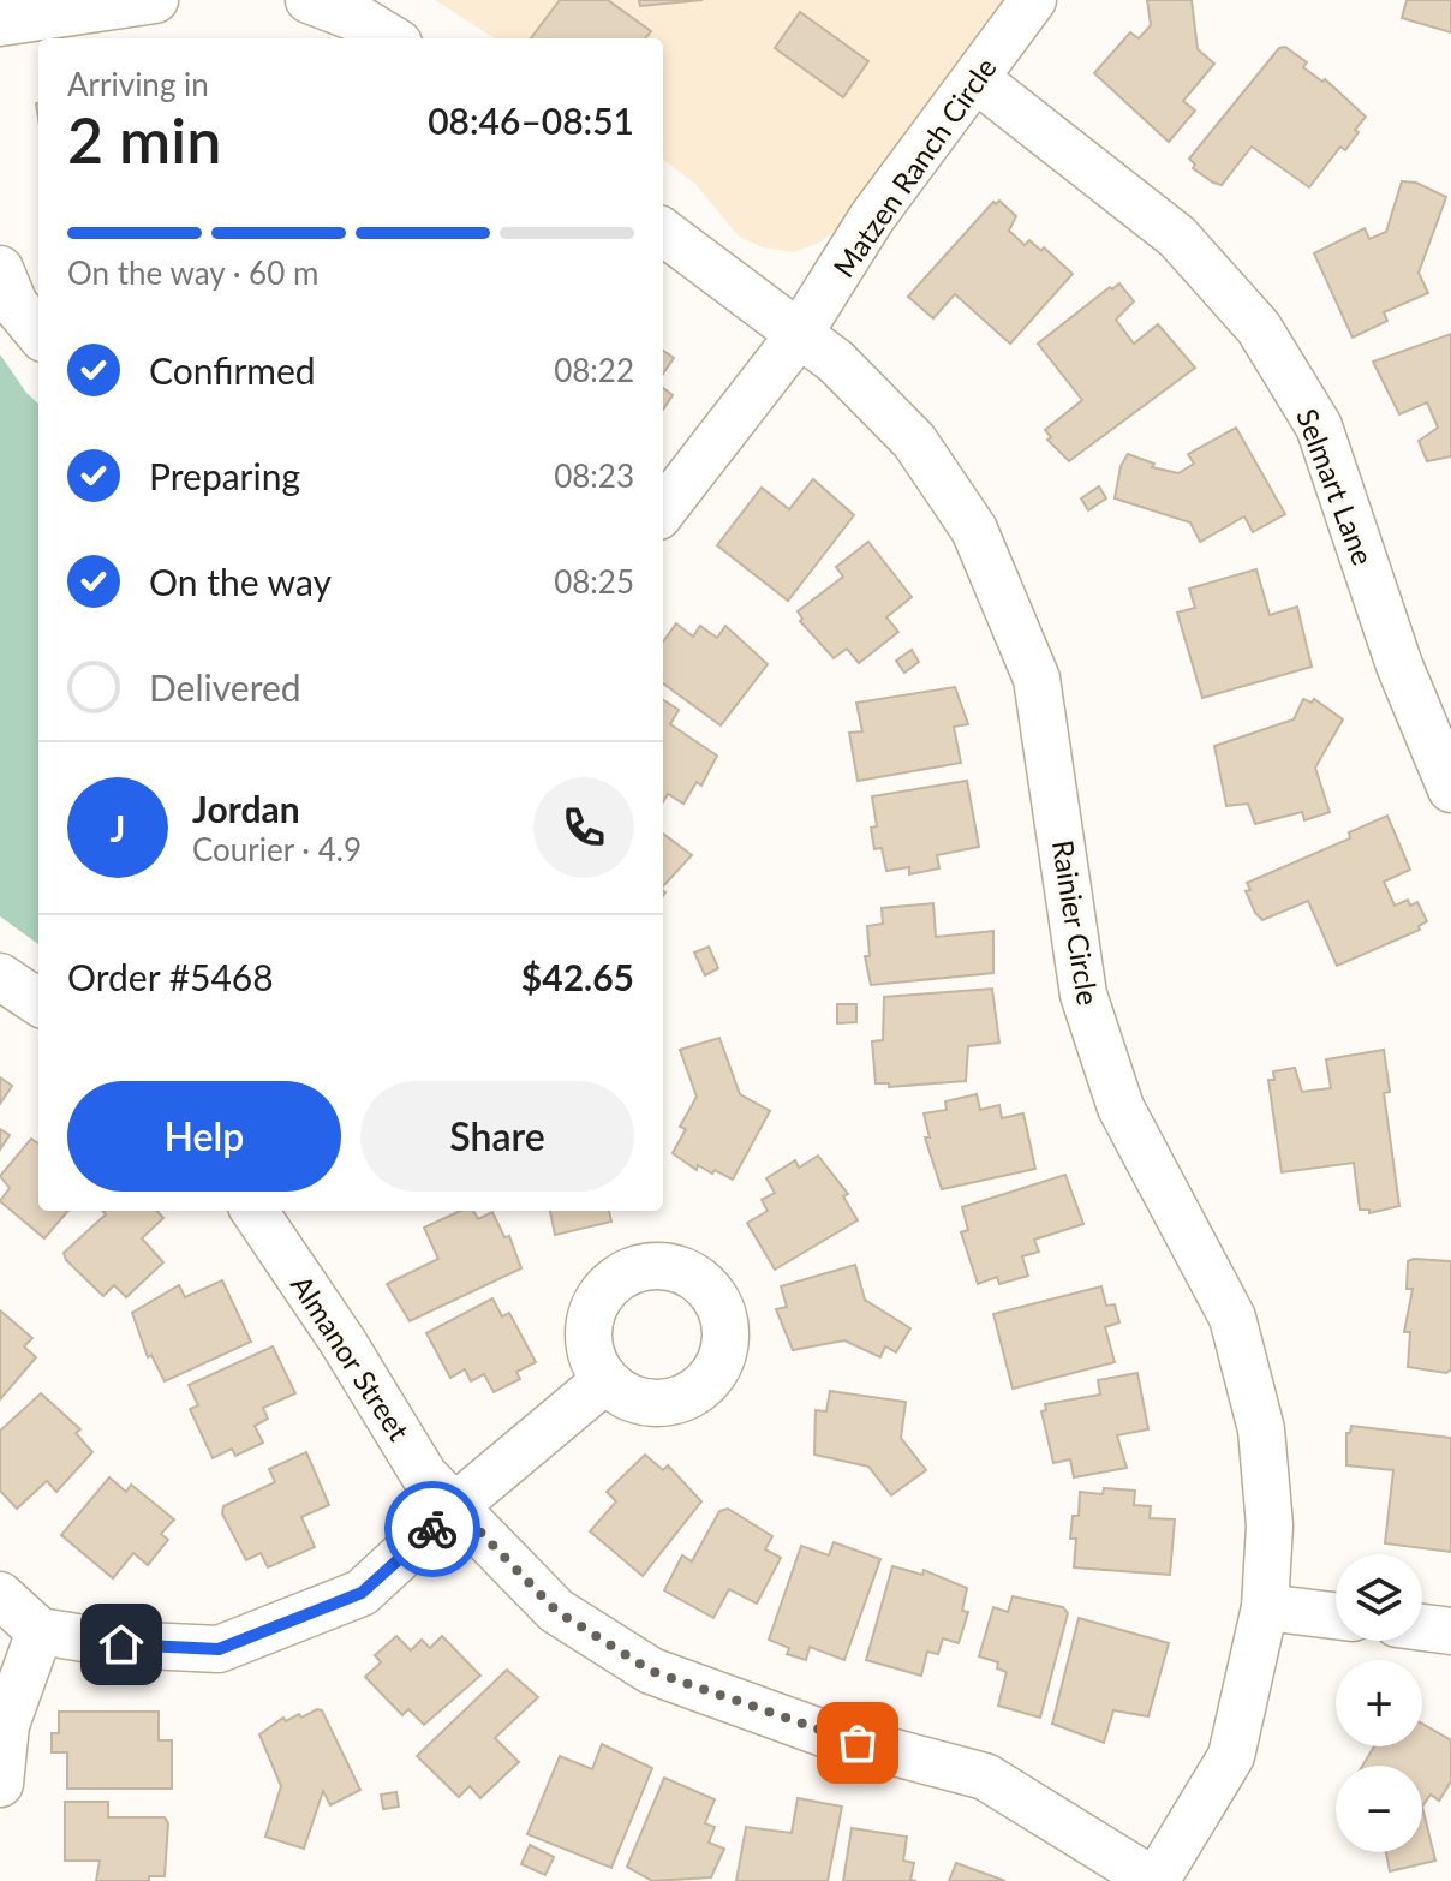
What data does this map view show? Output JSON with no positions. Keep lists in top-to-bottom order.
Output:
{
  "streets": {
    "street": [
      "Matzen Ranch Circle",
      "Selmart Lane",
      "Rainier Circle",
      "Almanor Street"
    ]
  },
  "crossings": [
    ["Matzen Ranch Circle", "Selmart Lane"],
    ["Matzen Ranch Circle", "Rainier Circle"],
    ["Rainier Circle", "Almanor Street"]
  ],
  "page": {
    "heading": ["2 min", "Arriving in", "08:46–08:51"],
    "panel": [
      "Jordan",
      "Courier · 4.9",
      "Order #5468",
      "$42.65"
    ],
    "bar": "On the way · 60 m",
    "list": [
      ["Confirmed", "08:22"],
      ["Preparing", "08:23"],
      ["On the way", "08:25"],
      "Delivered"
    ],
    "round": "J",
    "buttons": ["Help", "Share"],
    "map_buttons": ["+", "−"]
  }
}
